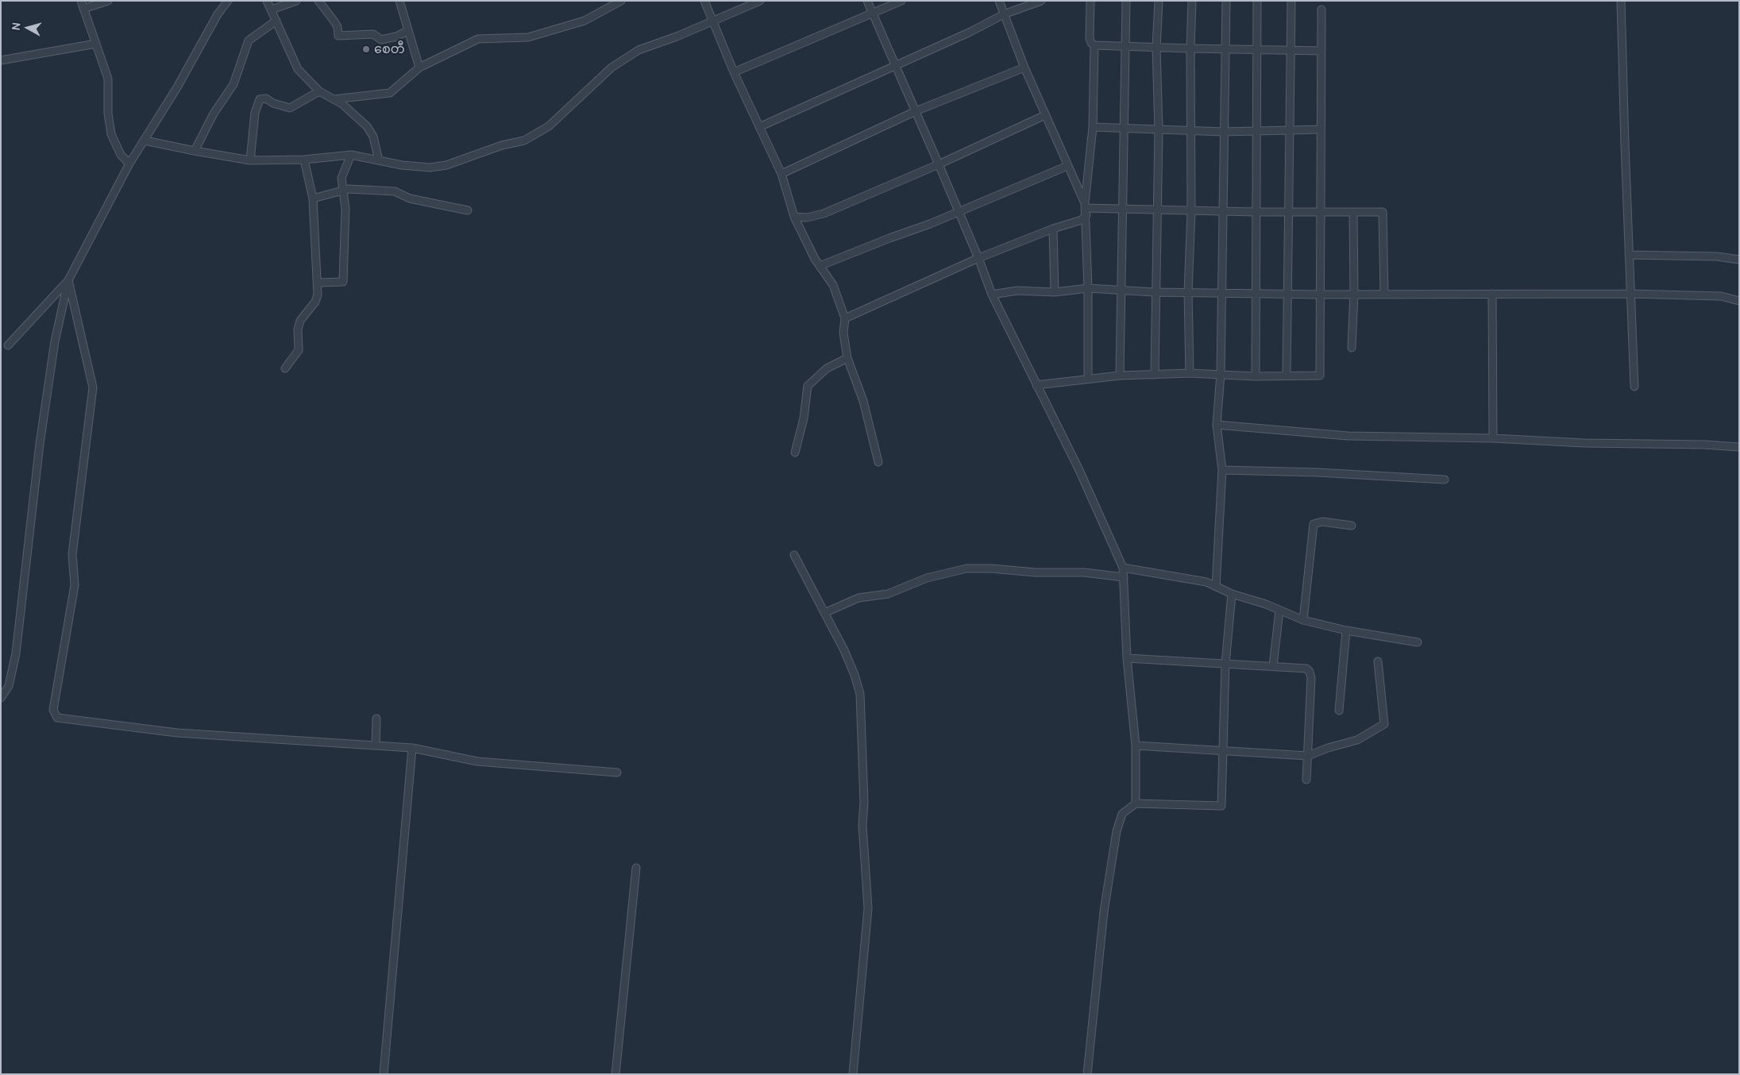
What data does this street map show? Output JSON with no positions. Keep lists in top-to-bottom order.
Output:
{
  "places": ["စေတီ"],
  "north": "left"
}
